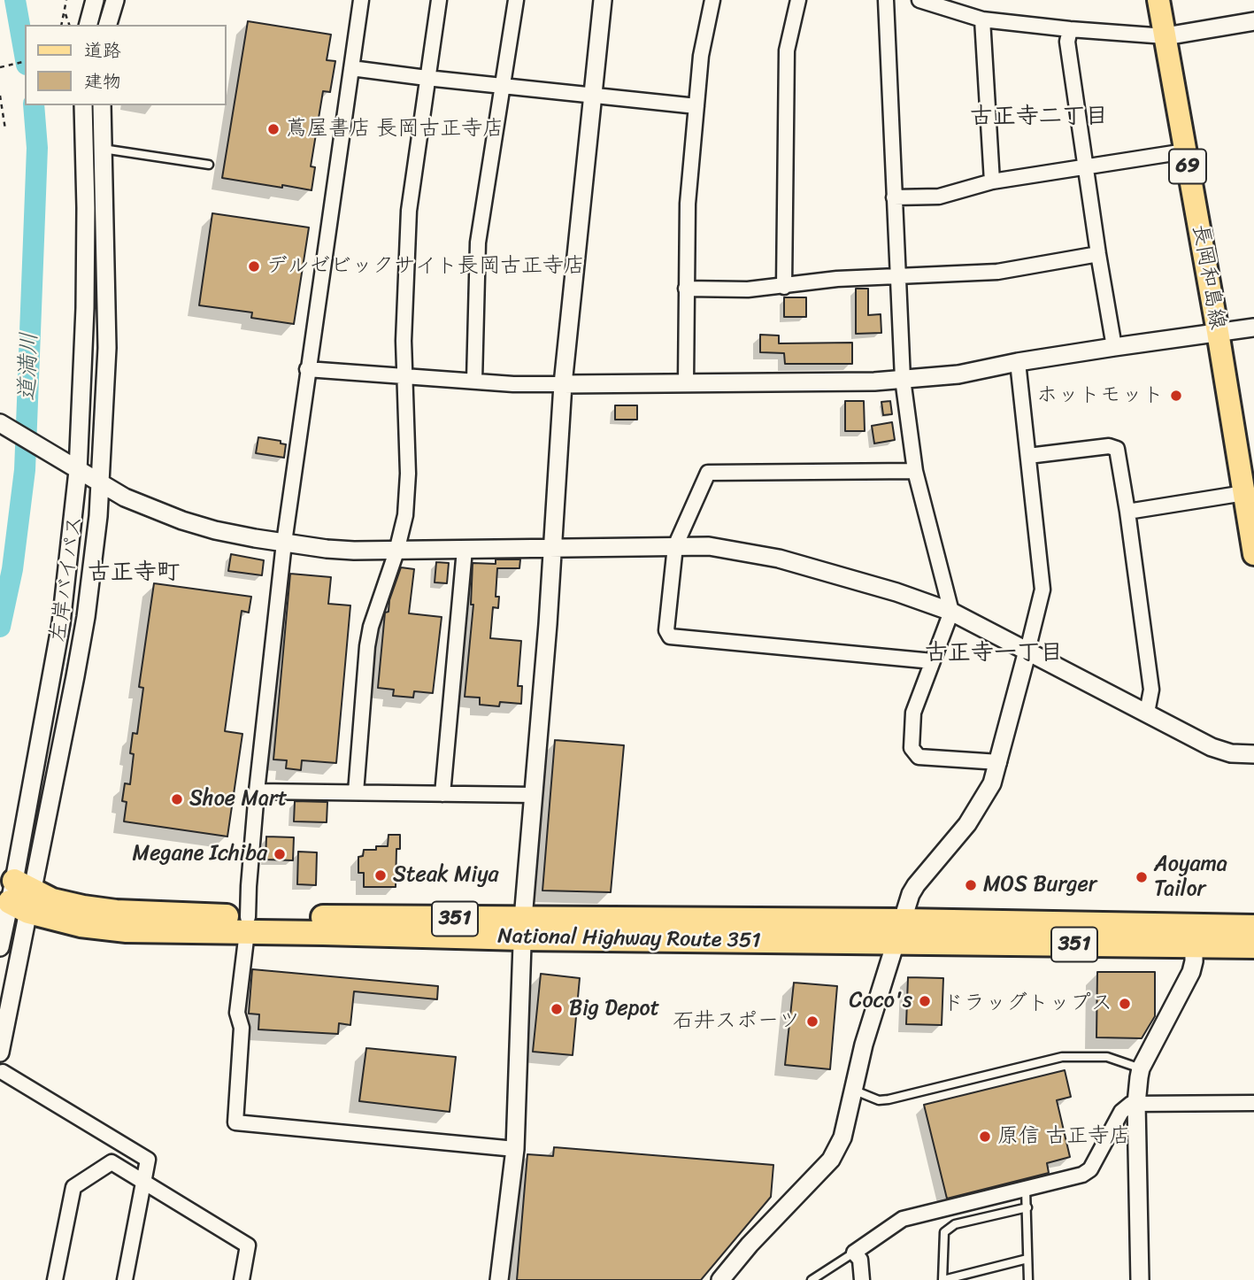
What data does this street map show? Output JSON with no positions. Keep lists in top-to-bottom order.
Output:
{
  "streets": {
    "highway": ["351", "National Highway Route 351"],
    "main road": ["69", "長岡和島線"],
    "street": ["左岸バイパス"]
  },
  "crossings": [
    ["左岸バイパス", "National Highway Route 351"]
  ],
  "districts": ["古正寺二丁目", "古正寺町", "古正寺一丁目"],
  "water": ["道満川"],
  "places": [
    "蔦屋書店 長岡古正寺店",
    "デルゼビックサイト長岡古正寺店",
    "ホットモット",
    "Shoe Mart",
    "Megane Ichiba",
    "Steak Miya",
    "Aoyama Tailor",
    "MOS Burger",
    "Coco's",
    "ドラッグトップス",
    "Big Depot",
    "石井スポーツ",
    "原信 古正寺店"
  ],
  "legend": ["道路", "建物"]
}
